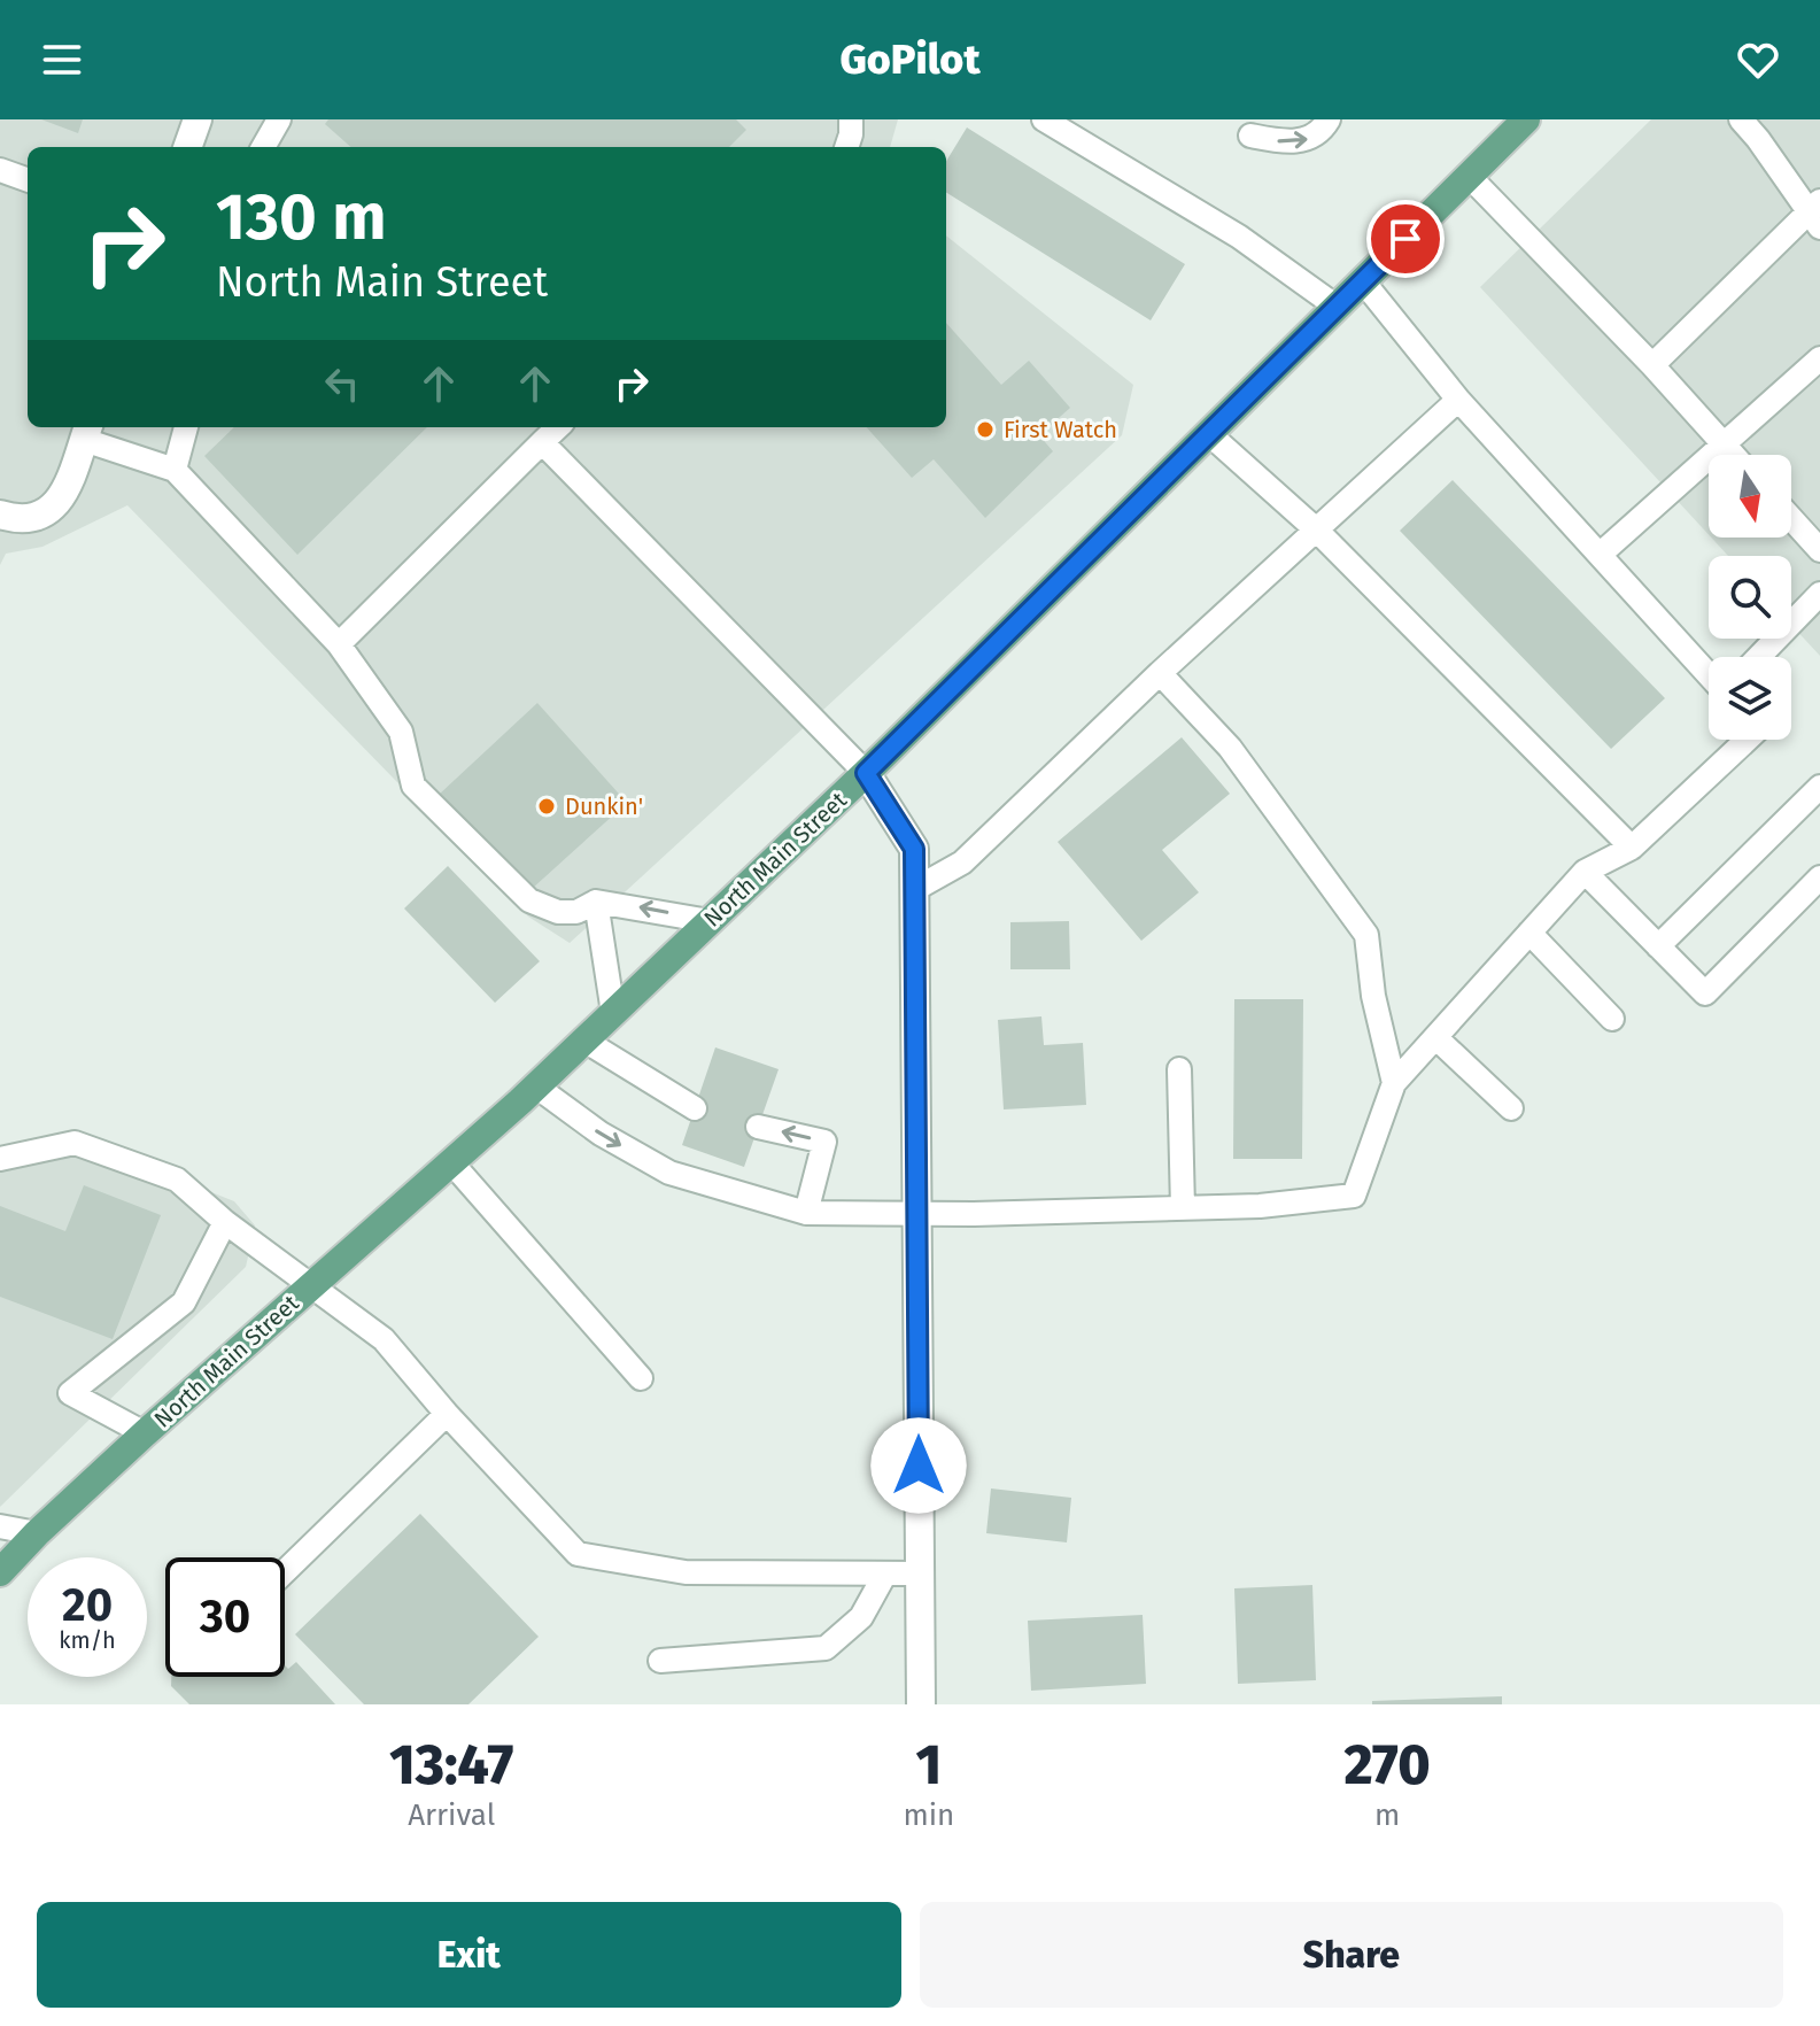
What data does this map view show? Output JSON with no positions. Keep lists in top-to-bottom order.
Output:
{
  "streets": {
    "main road": ["North Main Street"]
  },
  "places": ["First Watch", "Dunkin'"],
  "north": "bottom",
  "page": {
    "header": "GoPilot",
    "turn": ["130 m", "North Main Street"],
    "speed": "20 km/h",
    "limit": "30",
    "eta": [
      "13:47",
      "Arrival",
      "1",
      "min",
      "270",
      "m"
    ],
    "buttons": ["Exit", "Share"]
  }
}
